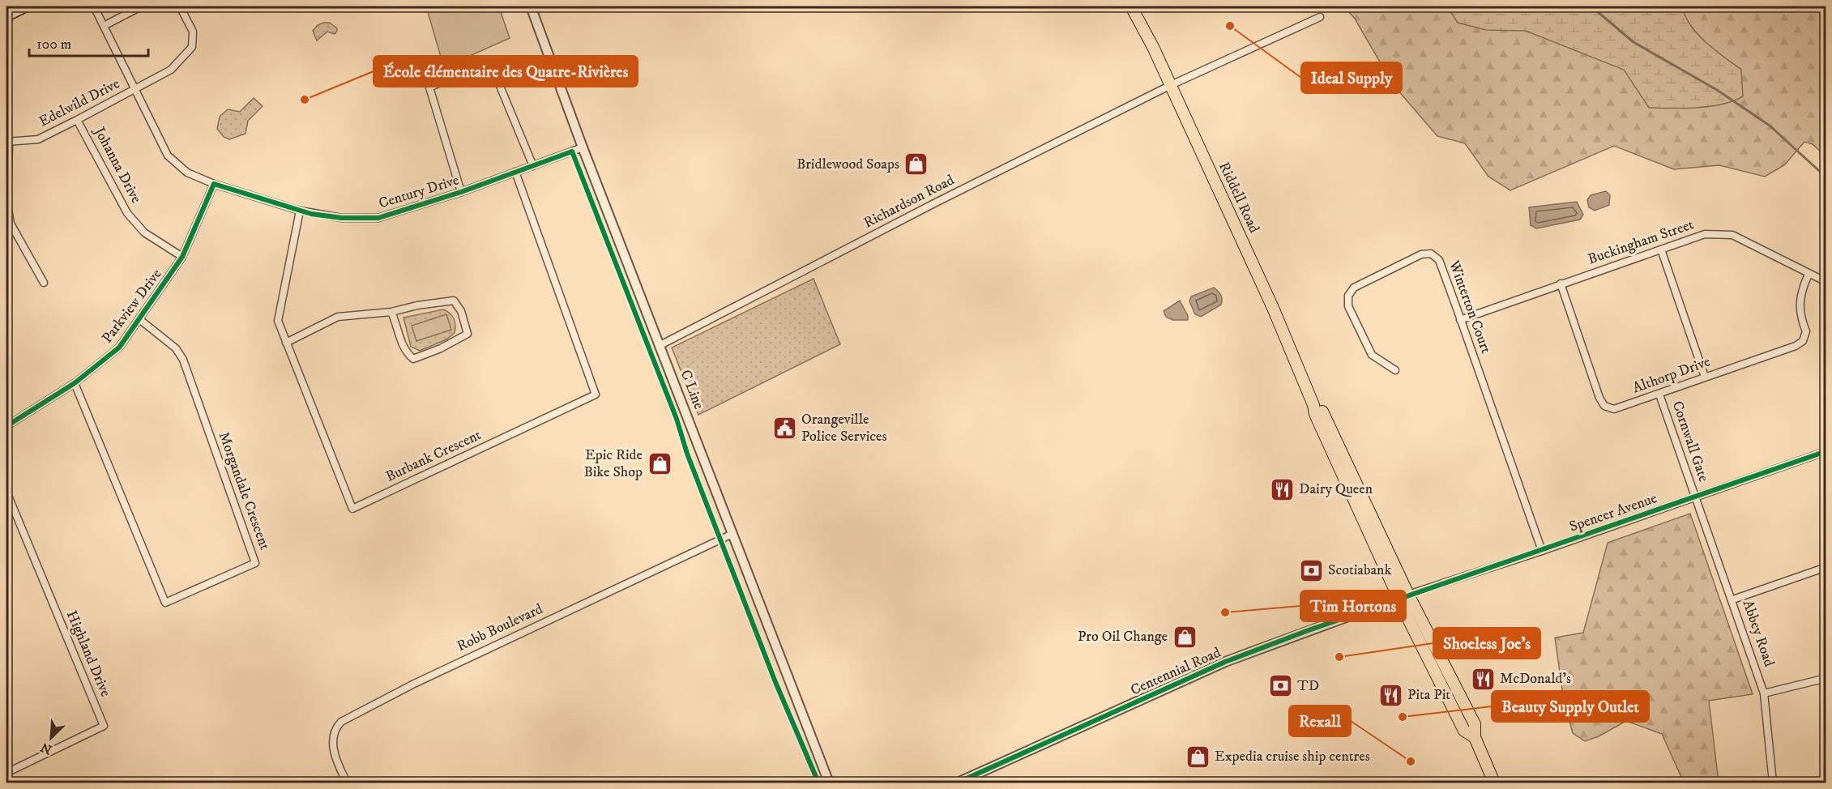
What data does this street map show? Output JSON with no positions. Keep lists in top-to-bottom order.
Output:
{
  "streets": {
    "main road": ["Riddell Road"],
    "street": [
      "Edelwild Drive",
      "Johanna Drive",
      "Century Drive",
      "Richardson Road",
      "Buckingham Street",
      "Parkview Drive",
      "Winterton Court",
      "Althorp Drive",
      "C Line",
      "Cornwall Gate",
      "Burbank Crescent",
      "Morgandale Crescent",
      "Spencer Avenue",
      "Robb Boulevard",
      "Abbey Road",
      "Highland Drive",
      "Centennial Road"
    ]
  },
  "crossings": [
    ["Edelwild Drive", "Johanna Drive"],
    ["Edelwild Drive", "Century Drive"],
    ["Johanna Drive", "Parkview Drive"],
    ["Century Drive", "Parkview Drive"],
    ["Century Drive", "C Line"],
    ["Century Drive", "Burbank Crescent"],
    ["Riddell Road", "Richardson Road"],
    ["Riddell Road", "Spencer Avenue"],
    ["Riddell Road", "Centennial Road"],
    ["Richardson Road", "C Line"],
    ["Buckingham Street", "Winterton Court"],
    ["Buckingham Street", "Althorp Drive"],
    ["Parkview Drive", "Morgandale Crescent"],
    ["Winterton Court", "Spencer Avenue"],
    ["Althorp Drive", "Cornwall Gate"],
    ["C Line", "Robb Boulevard"],
    ["Cornwall Gate", "Spencer Avenue"],
    ["Cornwall Gate", "Abbey Road"],
    ["Spencer Avenue", "Abbey Road"],
    ["Spencer Avenue", "Centennial Road"]
  ],
  "places": {
    "other": [
      "Ideal Supply",
      "École élémentaire des Quatre-Rivières",
      "Tim Hortons",
      "Shoeless Joe's",
      "Beauty Supply Outlet",
      "Rexall"
    ],
    "shop": [
      "Bridlewood Soaps",
      "Epic Ride Bike Shop",
      "Pro Oil Change",
      "Expedia cruise ship centres"
    ],
    "public building": ["Orangeville Police Services"],
    "restaurant": ["Dairy Queen", "McDonald's", "Pita Pit"],
    "bank": ["Scotiabank", "TD"]
  },
  "scale_bar": "100 m",
  "north": "bottom left"
}
